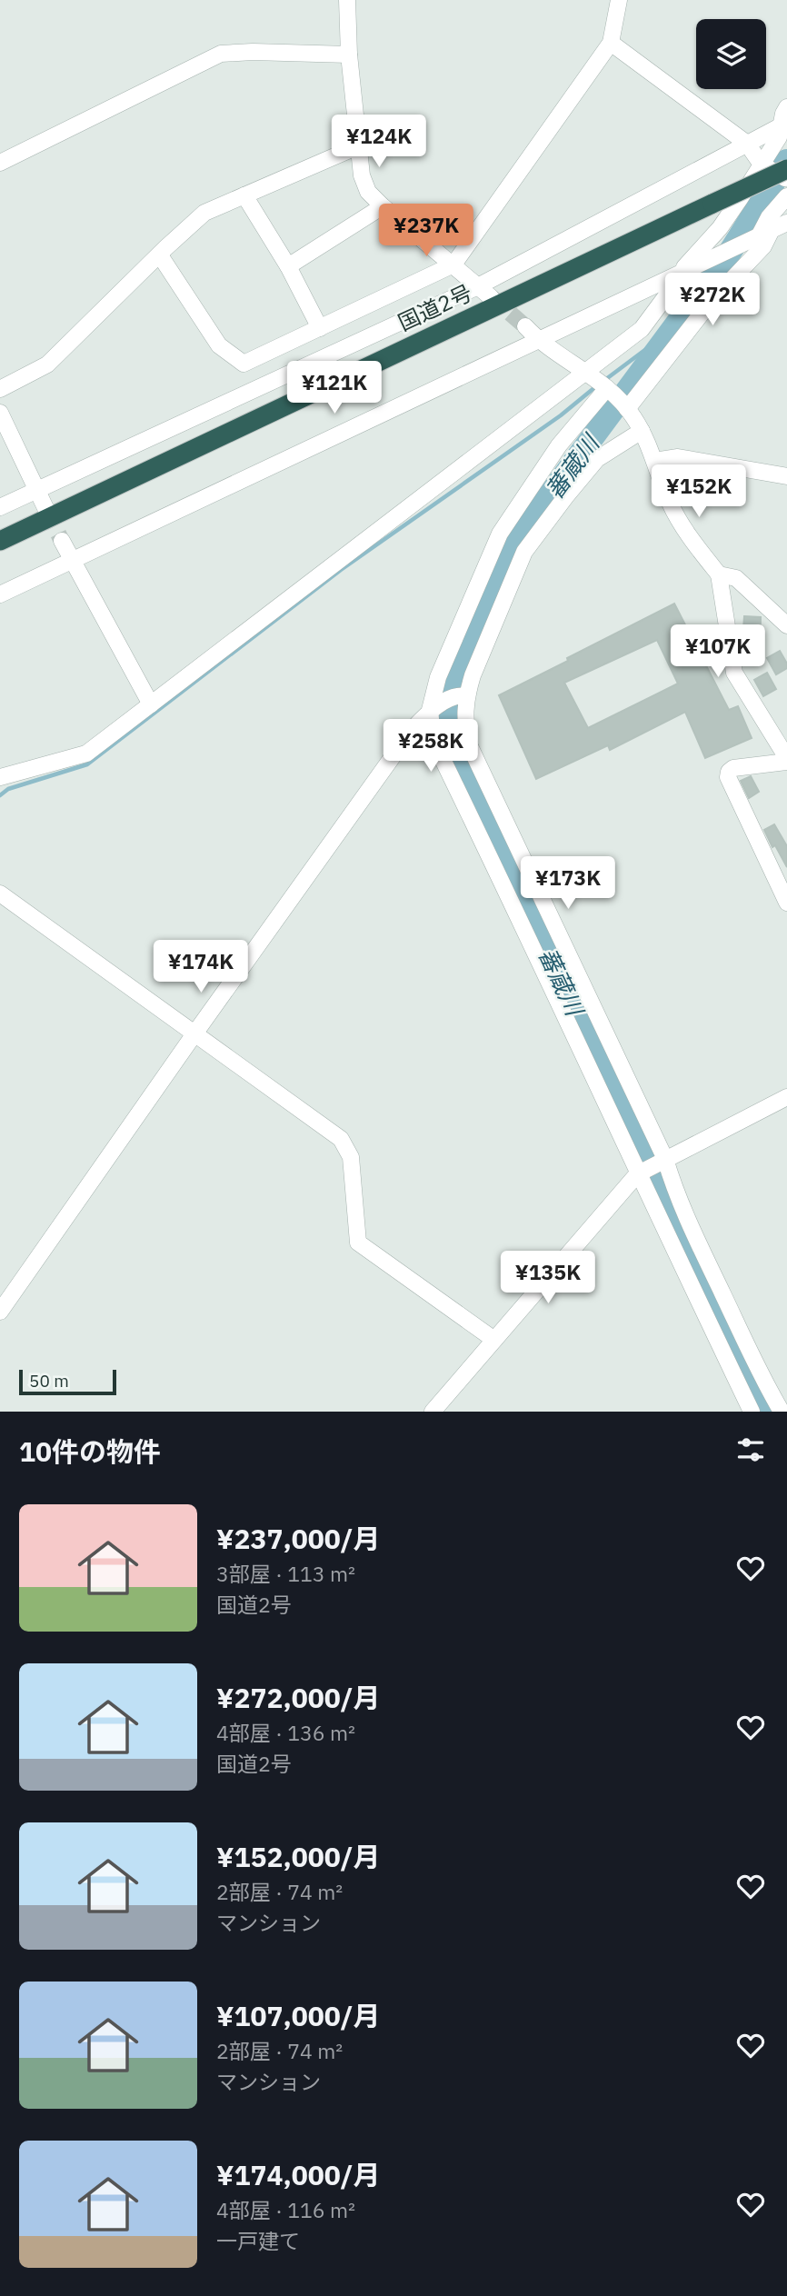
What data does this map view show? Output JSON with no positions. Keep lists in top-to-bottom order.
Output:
{
  "streets": {
    "highway": ["国道2号"]
  },
  "water": ["蕃蔵川"],
  "scale_bar": "50 m",
  "page": {
    "price": [
      "¥124K",
      "¥237K",
      "¥272K",
      "¥121K",
      "¥152K",
      "¥107K",
      "¥258K",
      "¥173K",
      "¥174K",
      "¥135K"
    ],
    "scale": "50 m",
    "heading": "10件の物件",
    "list": [
      {
        "name": "¥237,000/月",
        "note": "3部屋 · 113 m² · 国道2号"
      },
      {
        "name": "¥272,000/月",
        "note": "4部屋 · 136 m² · 国道2号"
      },
      {
        "name": "¥152,000/月",
        "note": "2部屋 · 74 m² · マンション"
      },
      {
        "name": "¥107,000/月",
        "note": "2部屋 · 74 m² · マンション"
      },
      {
        "name": "¥174,000/月",
        "note": "4部屋 · 116 m² · 一戸建て"
      }
    ]
  }
}
